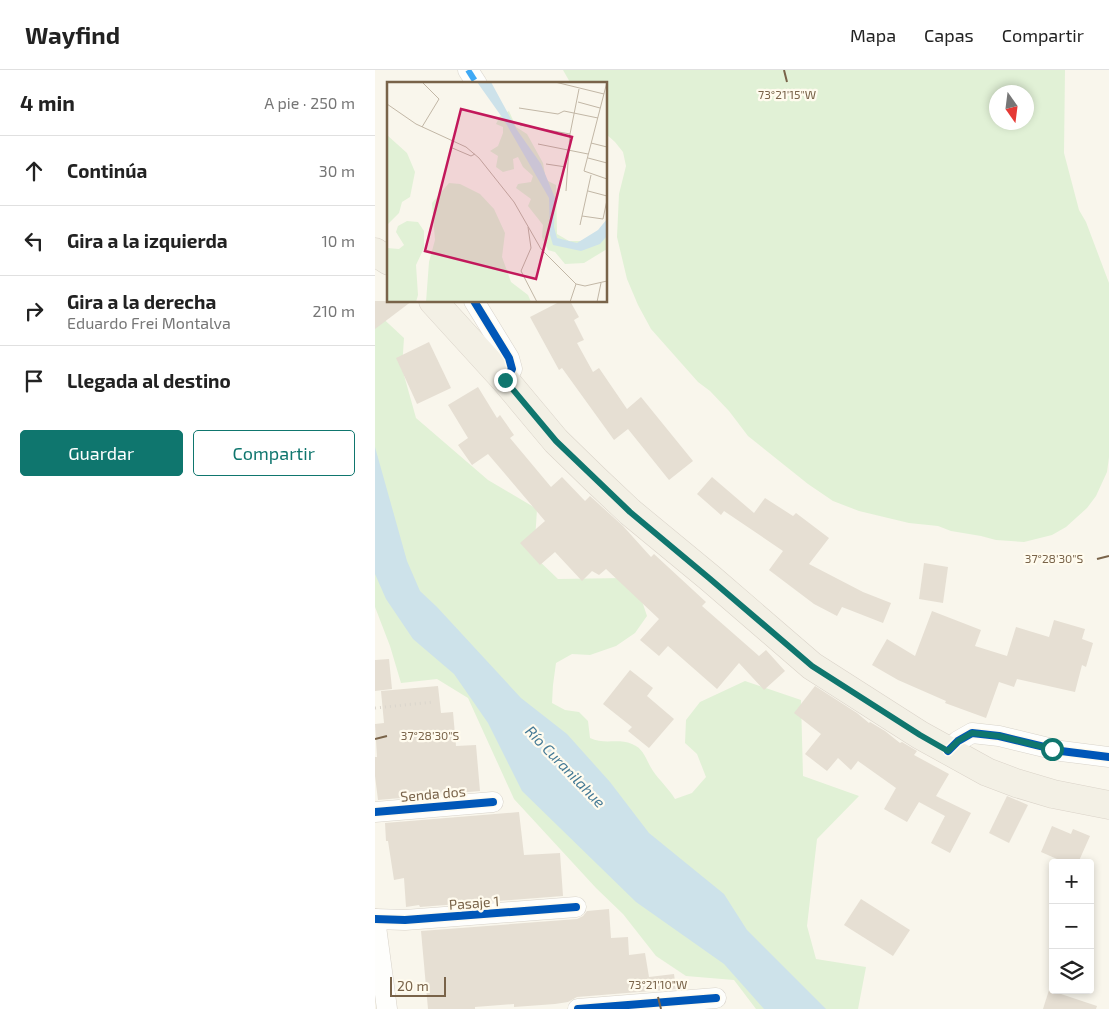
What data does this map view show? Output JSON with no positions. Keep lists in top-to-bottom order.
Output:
{
  "streets": {
    "street": ["Senda dos", "Pasaje 1"]
  },
  "water": ["Río Curanilahue"],
  "scale_bar": "20 m",
  "north": "bottom",
  "page": {
    "header": "Wayfind",
    "nav": ["Mapa", "Capas", "Compartir"],
    "heading": ["4 min", "A pie · 250 m"],
    "list": [
      ["Continúa", "30 m"],
      ["Gira a la izquierda", "10 m"],
      ["Gira a la derecha", "Eduardo Frei Montalva", "210 m"],
      "Llegada al destino"
    ],
    "buttons": ["Guardar", "Compartir"],
    "map_buttons": ["+", "−"],
    "scale": "20 m"
  },
  "coordinates": ["73°21'15\"W", "37°28'30\"S", "73°21'10\"W"]
}
